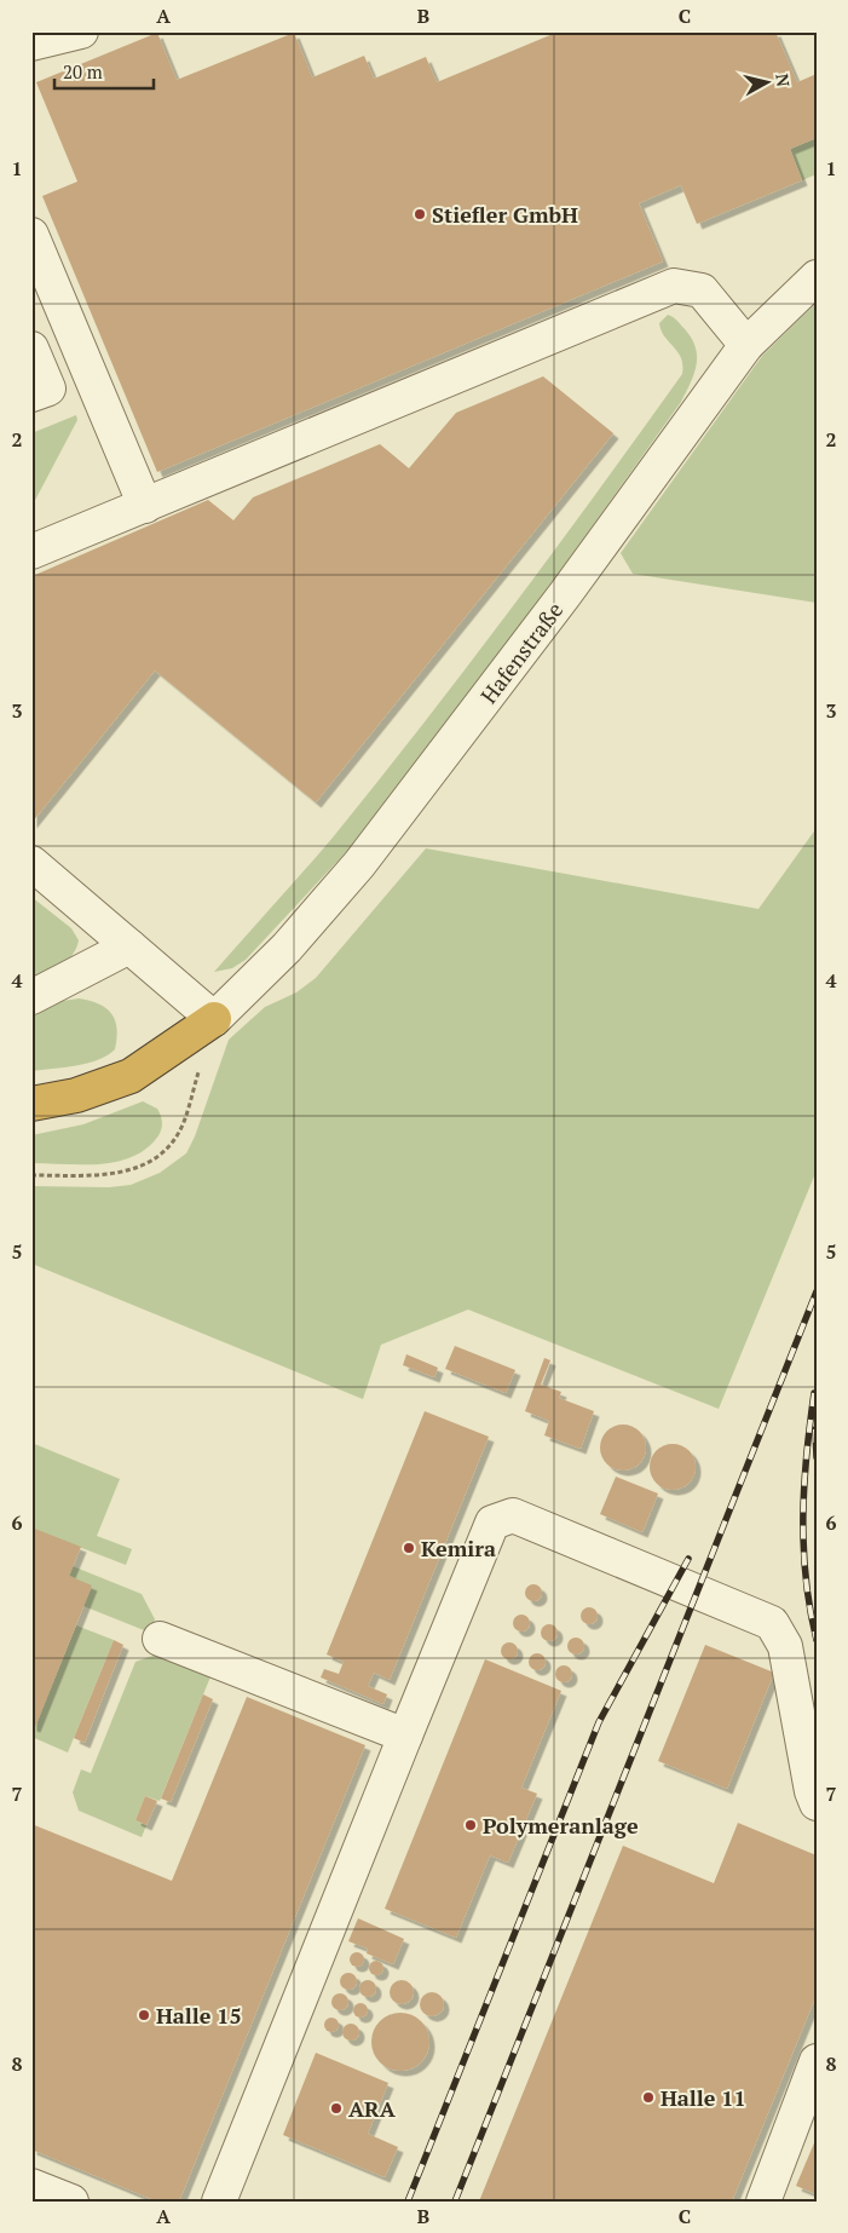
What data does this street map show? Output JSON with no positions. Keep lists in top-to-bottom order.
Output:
{
  "streets": {
    "street": ["Hafenstraße"]
  },
  "places": [
    "Stiefler GmbH",
    "Kemira",
    "Polymeranlage",
    "Halle 15",
    "Halle 11",
    "ARA"
  ],
  "scale_bar": "20 m",
  "north": "right",
  "grid": {
    "columns": ["A", "B", "C"],
    "rows": [
      "1",
      "2",
      "3",
      "4",
      "5",
      "6",
      "7",
      "8"
    ]
  }
}
